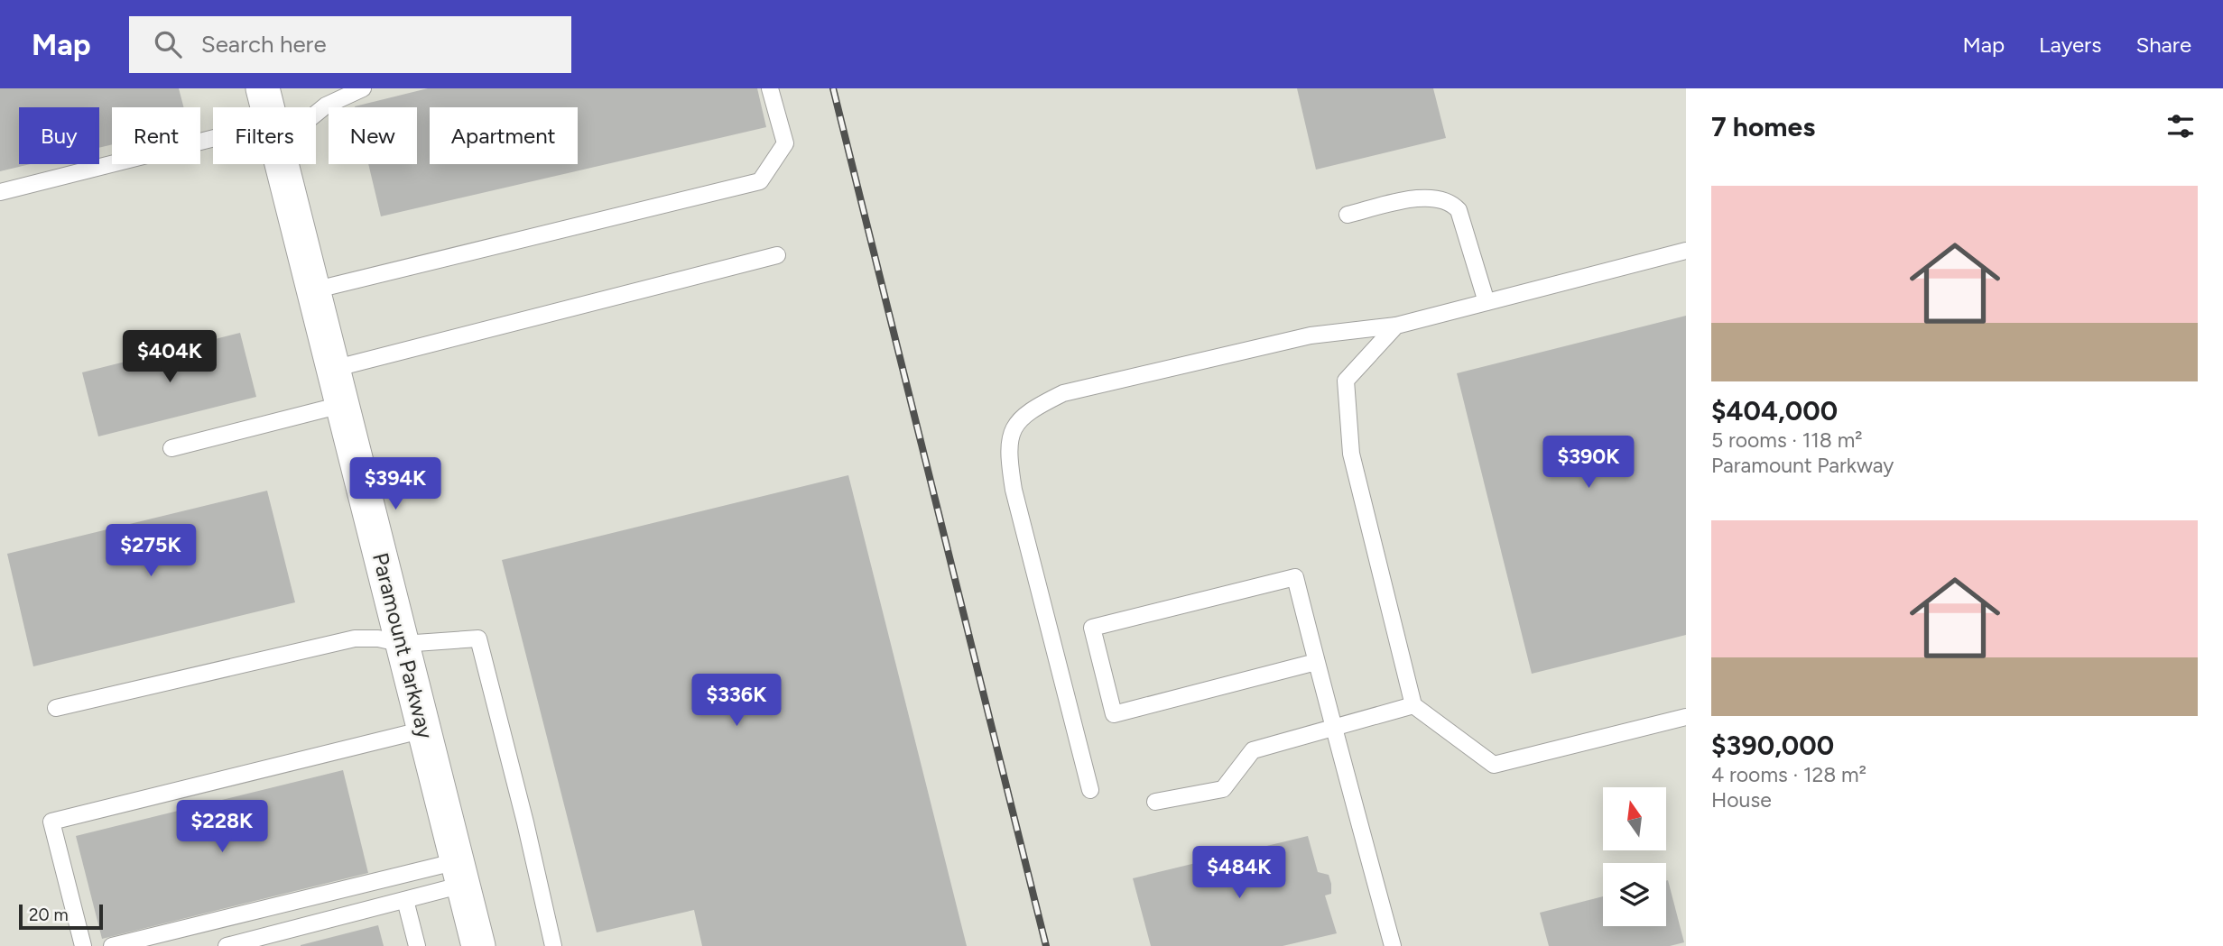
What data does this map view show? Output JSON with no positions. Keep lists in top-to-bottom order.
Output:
{
  "streets": {
    "street": ["Paramount Parkway"]
  },
  "scale_bar": "20 m",
  "north": "top",
  "page": {
    "header": "Map",
    "search": "Search here",
    "nav": ["Map", "Layers", "Share"],
    "heading": "7 homes",
    "chip": [
      "Buy",
      "Rent",
      "Filters",
      "New",
      "Apartment"
    ],
    "list": [
      {
        "name": "$404,000",
        "note": "5 rooms · 118 m² · Paramount Parkway"
      },
      {
        "name": "$390,000",
        "note": "4 rooms · 128 m² · House"
      }
    ],
    "price": [
      "$404K",
      "$390K",
      "$394K",
      "$275K",
      "$336K",
      "$228K",
      "$484K"
    ],
    "scale": "20 m"
  }
}
